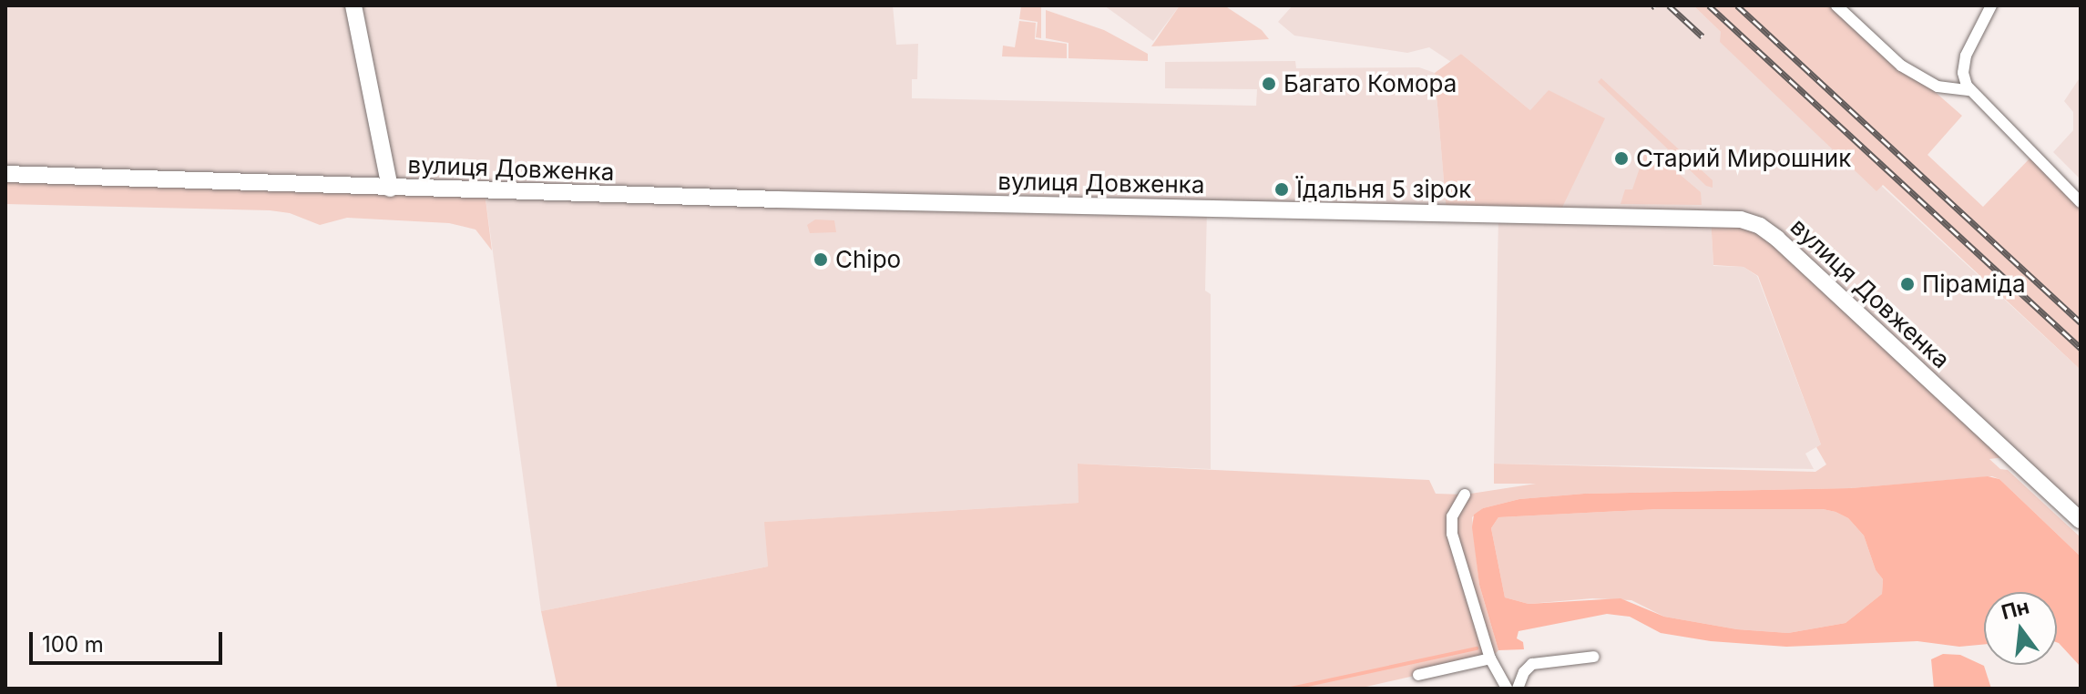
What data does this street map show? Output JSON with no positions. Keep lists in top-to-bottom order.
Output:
{
  "streets": {
    "main road": ["вулиця Довженка"]
  },
  "places": [
    "Багато Комора",
    "Старий Мирошник",
    "Їдальня 5 зірок",
    "Chipo",
    "Піраміда"
  ],
  "scale_bar": "100 m",
  "north": "top"
}
